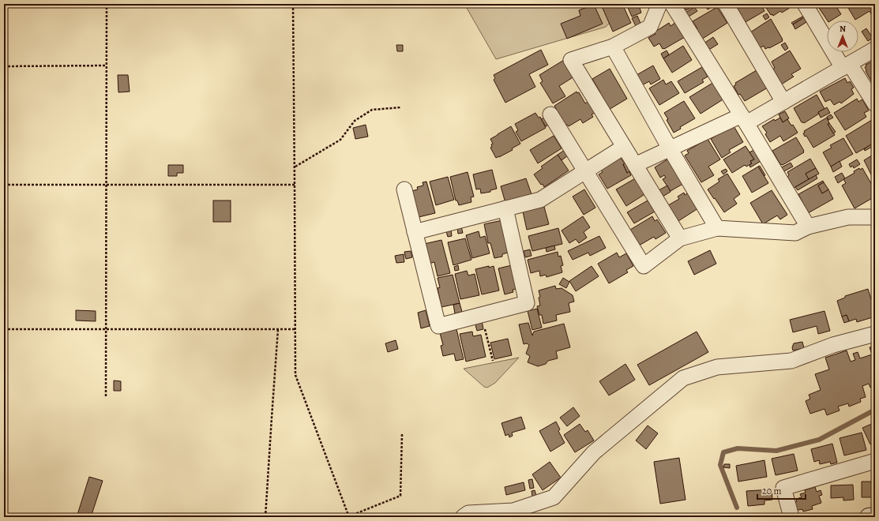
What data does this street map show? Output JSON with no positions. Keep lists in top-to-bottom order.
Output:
{
  "scale_bar": "20 m",
  "north": "top"
}
